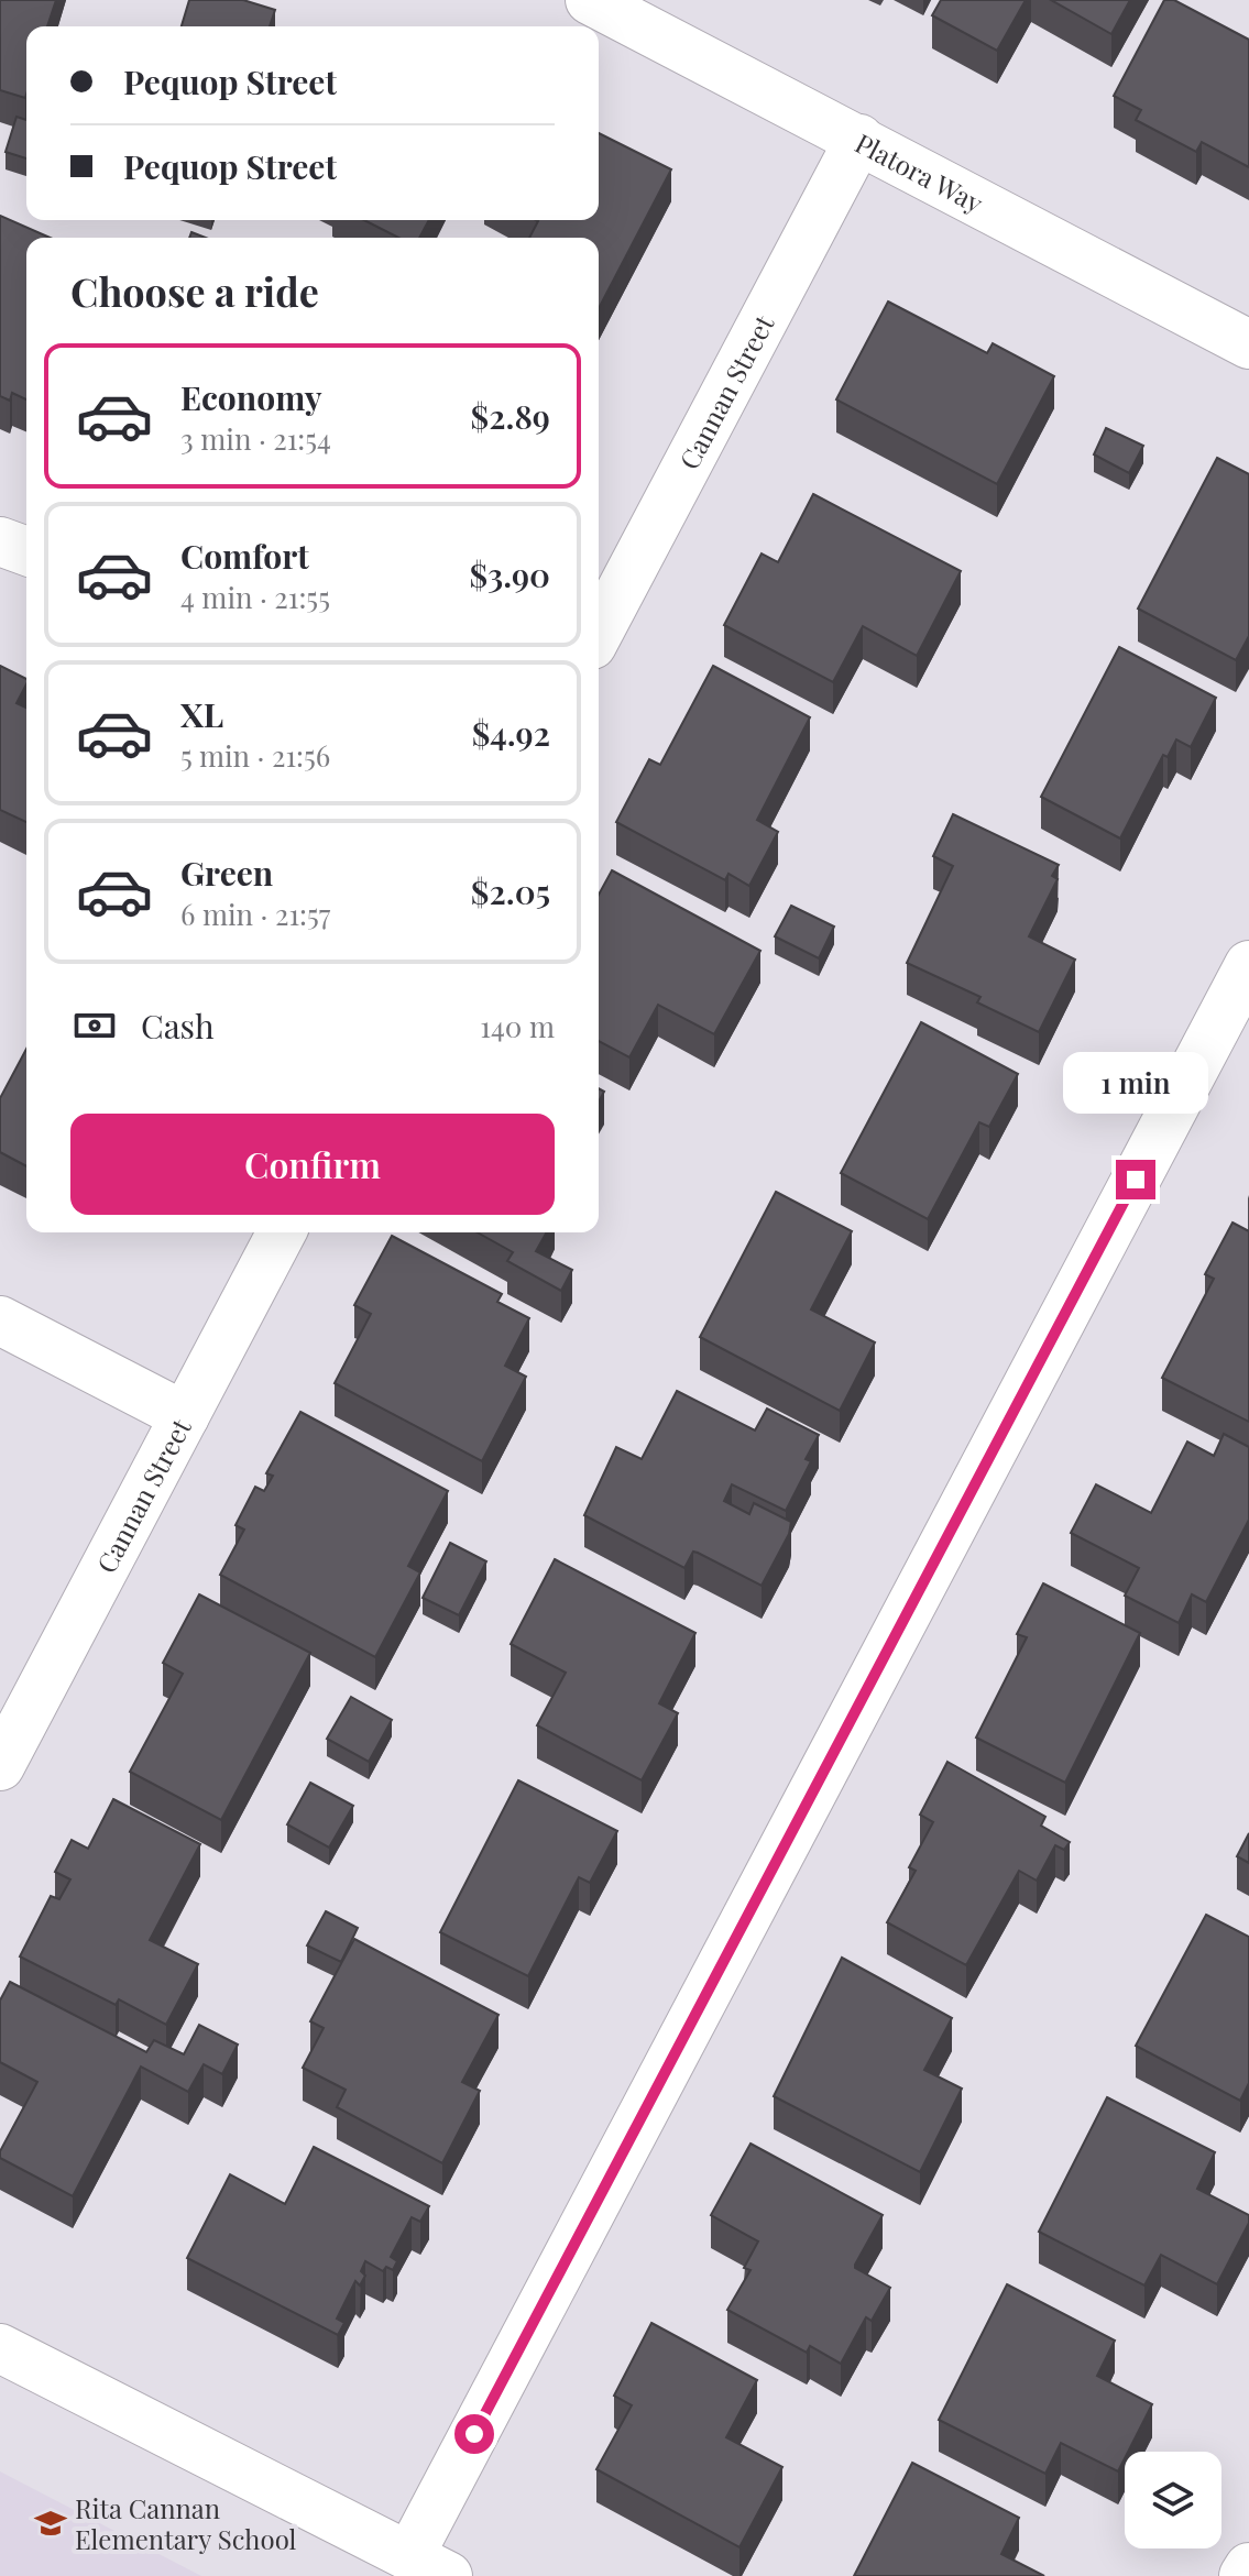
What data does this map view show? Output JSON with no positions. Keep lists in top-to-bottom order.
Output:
{
  "streets": {
    "street": ["Platora Way", "Cannan Street"]
  },
  "crossings": [
    ["Platora Way", "Cannan Street"]
  ],
  "places": {
    "school or university": ["Rita Cannan Elementary School"]
  },
  "page": {
    "banner": ["Pequop Street", "Pequop Street"],
    "heading": "Choose a ride",
    "list": [
      {
        "name": "Economy",
        "note": "3 min · 21:54",
        "value": "$2.89"
      },
      {
        "name": "Comfort",
        "note": "4 min · 21:55",
        "value": "$3.90"
      },
      {
        "name": "XL",
        "note": "5 min · 21:56",
        "value": "$4.92"
      },
      {
        "name": "Green",
        "note": "6 min · 21:57",
        "value": "$2.05"
      }
    ],
    "pay": ["Cash", "140 m"],
    "bubble": "1 min",
    "buttons": "Confirm"
  }
}
